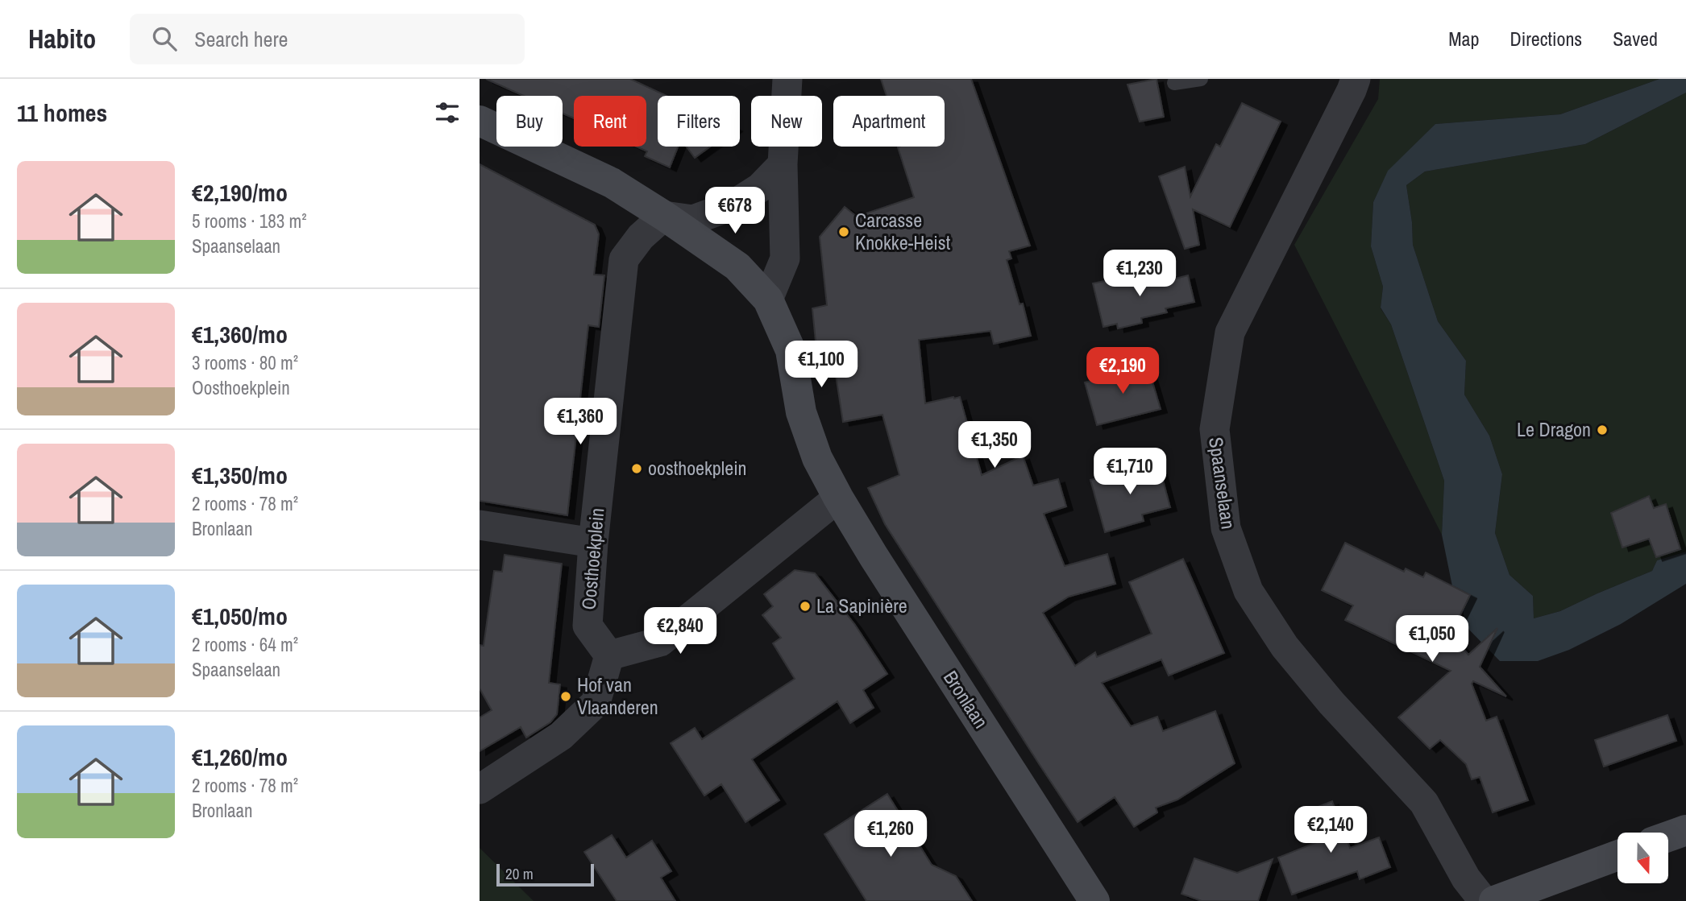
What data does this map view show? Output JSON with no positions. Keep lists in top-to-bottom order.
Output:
{
  "streets": {
    "street": ["Spaanselaan", "Oosthoekplein", "Bronlaan"]
  },
  "places": [
    "Carcasse Knokke-Heist",
    "Le Dragon",
    "oosthoekplein",
    "La Sapinière",
    "Hof van Vlaanderen"
  ],
  "scale_bar": "20 m",
  "north": "bottom",
  "page": {
    "header": "Habito",
    "search": "Search here",
    "nav": ["Map", "Directions", "Saved"],
    "heading": "11 homes",
    "chip": [
      "Buy",
      "Rent",
      "Filters",
      "New",
      "Apartment"
    ],
    "list": [
      {
        "name": "€2,190/mo",
        "note": "5 rooms · 183 m² · Spaanselaan"
      },
      {
        "name": "€1,360/mo",
        "note": "3 rooms · 80 m² · Oosthoekplein"
      },
      {
        "name": "€1,350/mo",
        "note": "2 rooms · 78 m² · Bronlaan"
      },
      {
        "name": "€1,050/mo",
        "note": "2 rooms · 64 m² · Spaanselaan"
      },
      {
        "name": "€1,260/mo",
        "note": "2 rooms · 78 m² · Bronlaan"
      }
    ],
    "price": [
      "€678",
      "€1,230",
      "€1,100",
      "€2,190",
      "€1,360",
      "€1,350",
      "€1,710",
      "€2,840",
      "€1,050",
      "€2,140",
      "€1,260"
    ],
    "scale": "20 m"
  }
}
